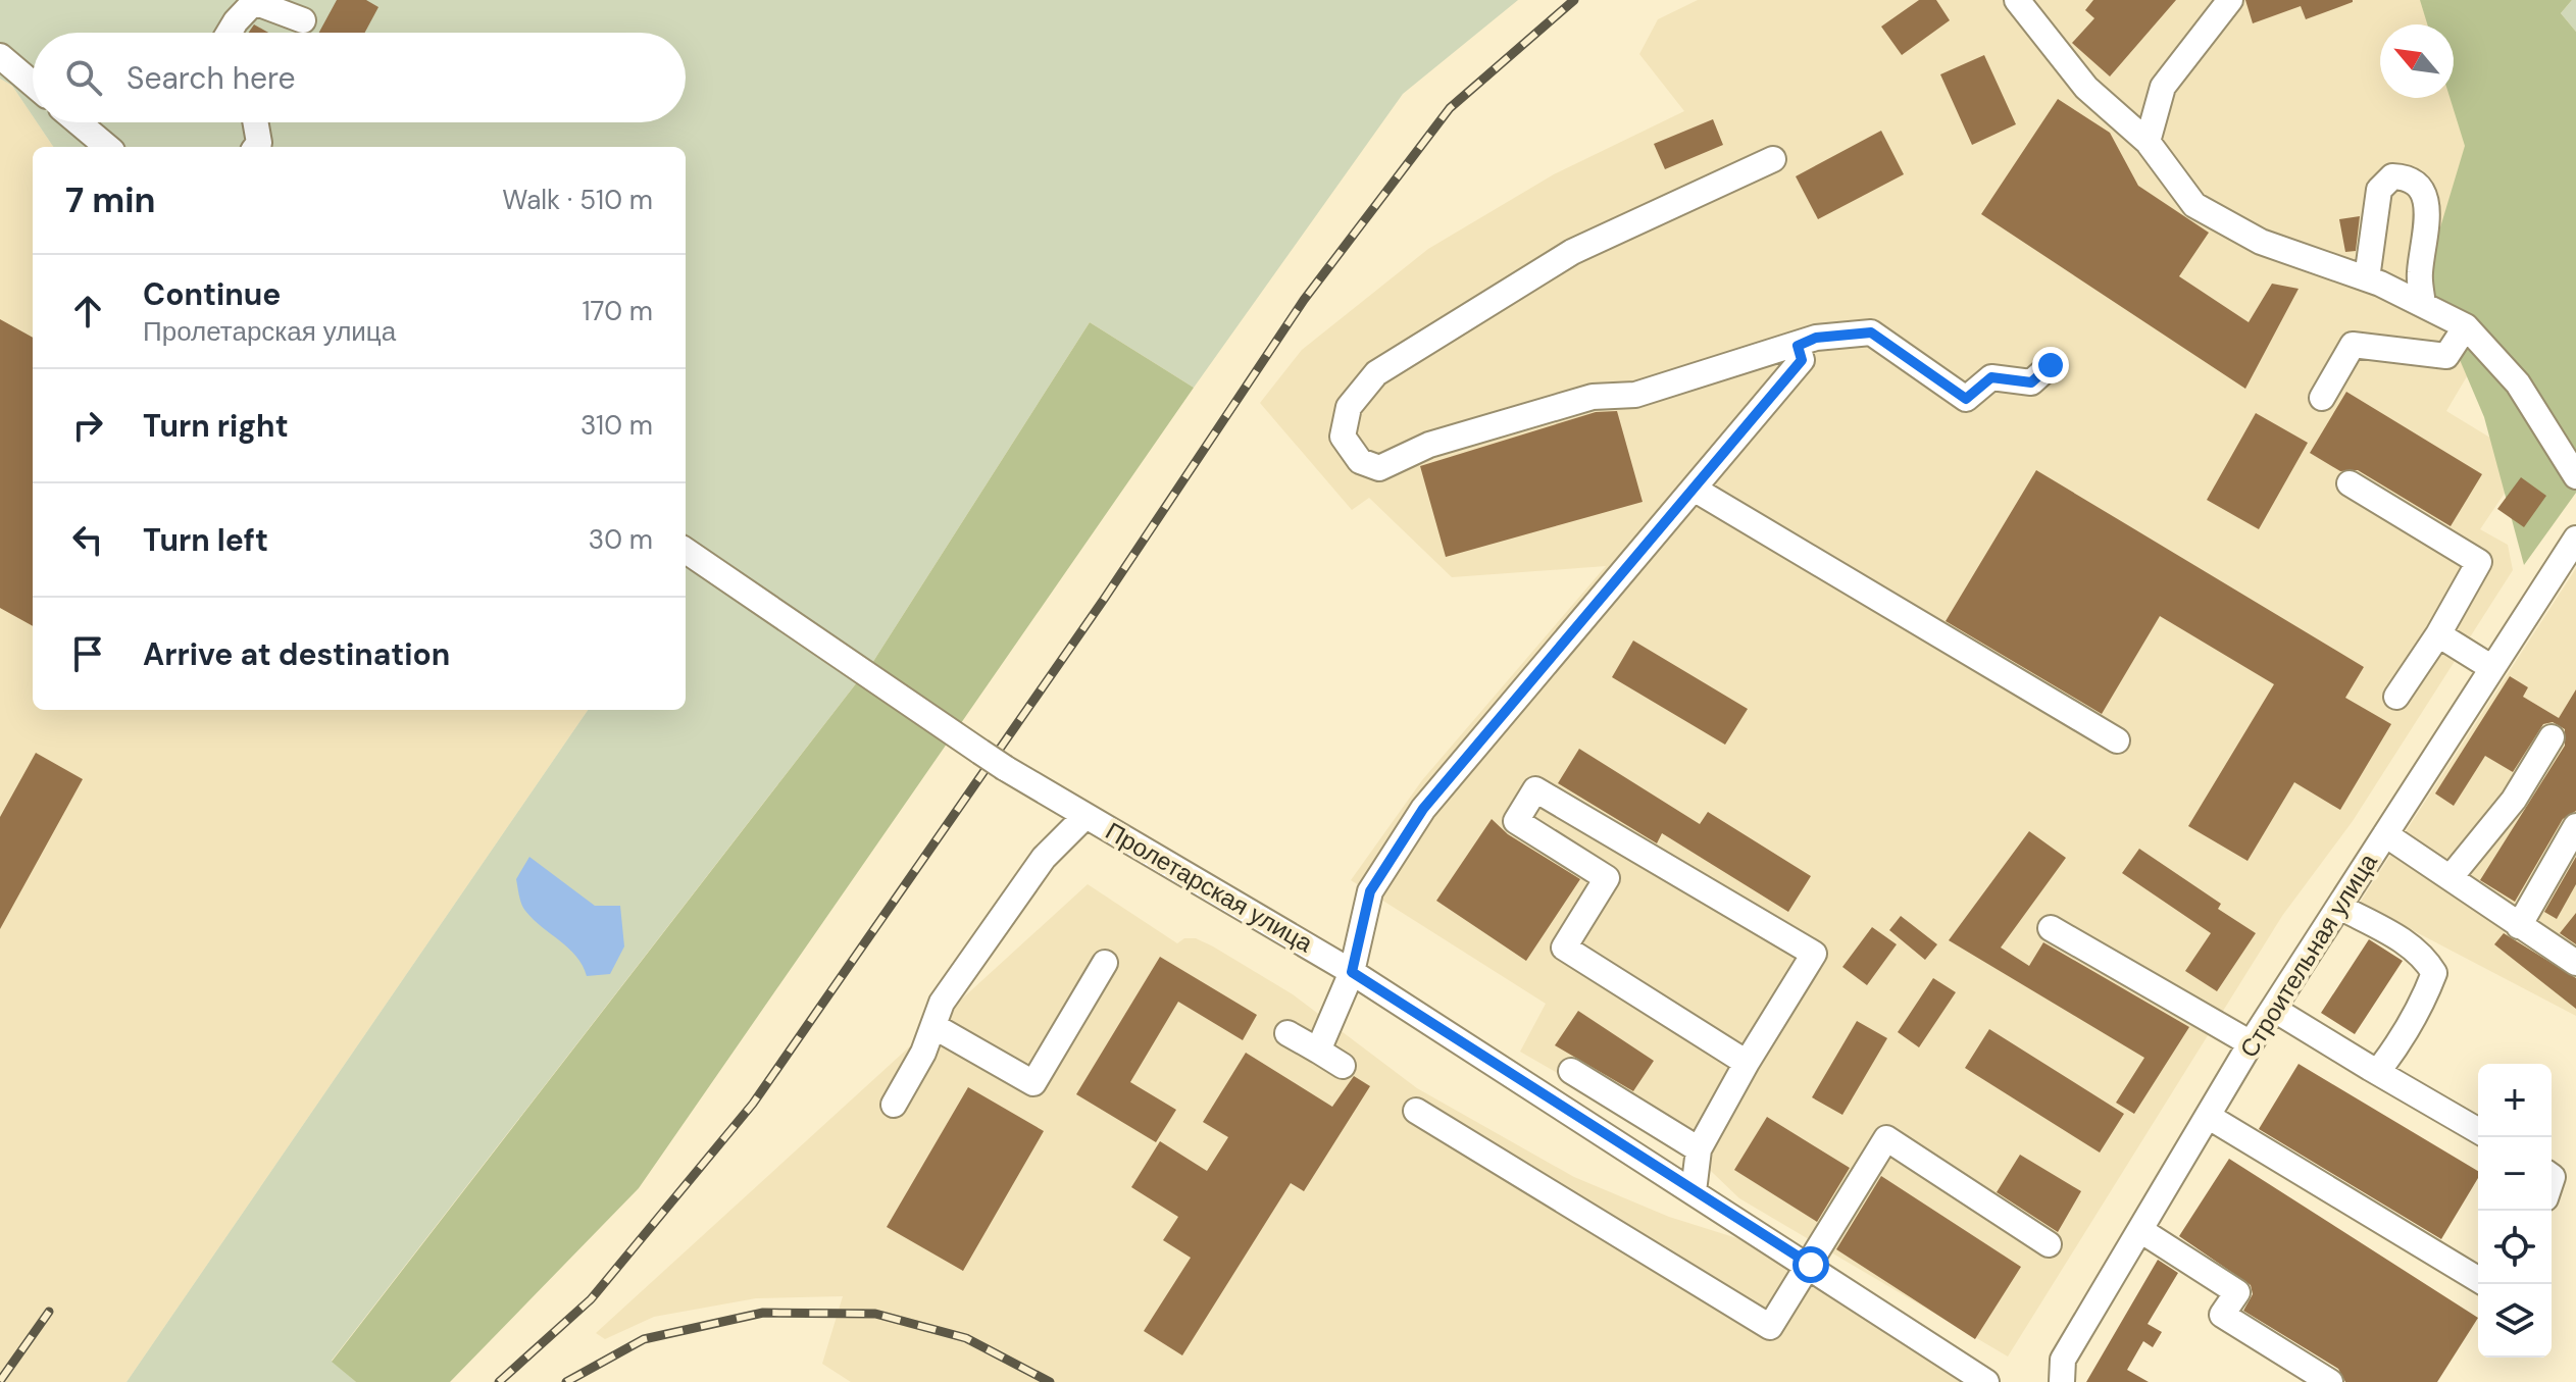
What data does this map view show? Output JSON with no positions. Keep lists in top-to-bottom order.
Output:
{
  "streets": {
    "street": ["Пролетарская улица", "Строительная улица"]
  },
  "north": "top left",
  "page": {
    "search": "Search here",
    "heading": ["7 min", "Walk · 510 m"],
    "list": [
      ["Continue", "Пролетарская улица", "170 m"],
      ["Turn right", "310 m"],
      ["Turn left", "30 m"],
      "Arrive at destination"
    ],
    "map_buttons": ["+", "−"]
  }
}
